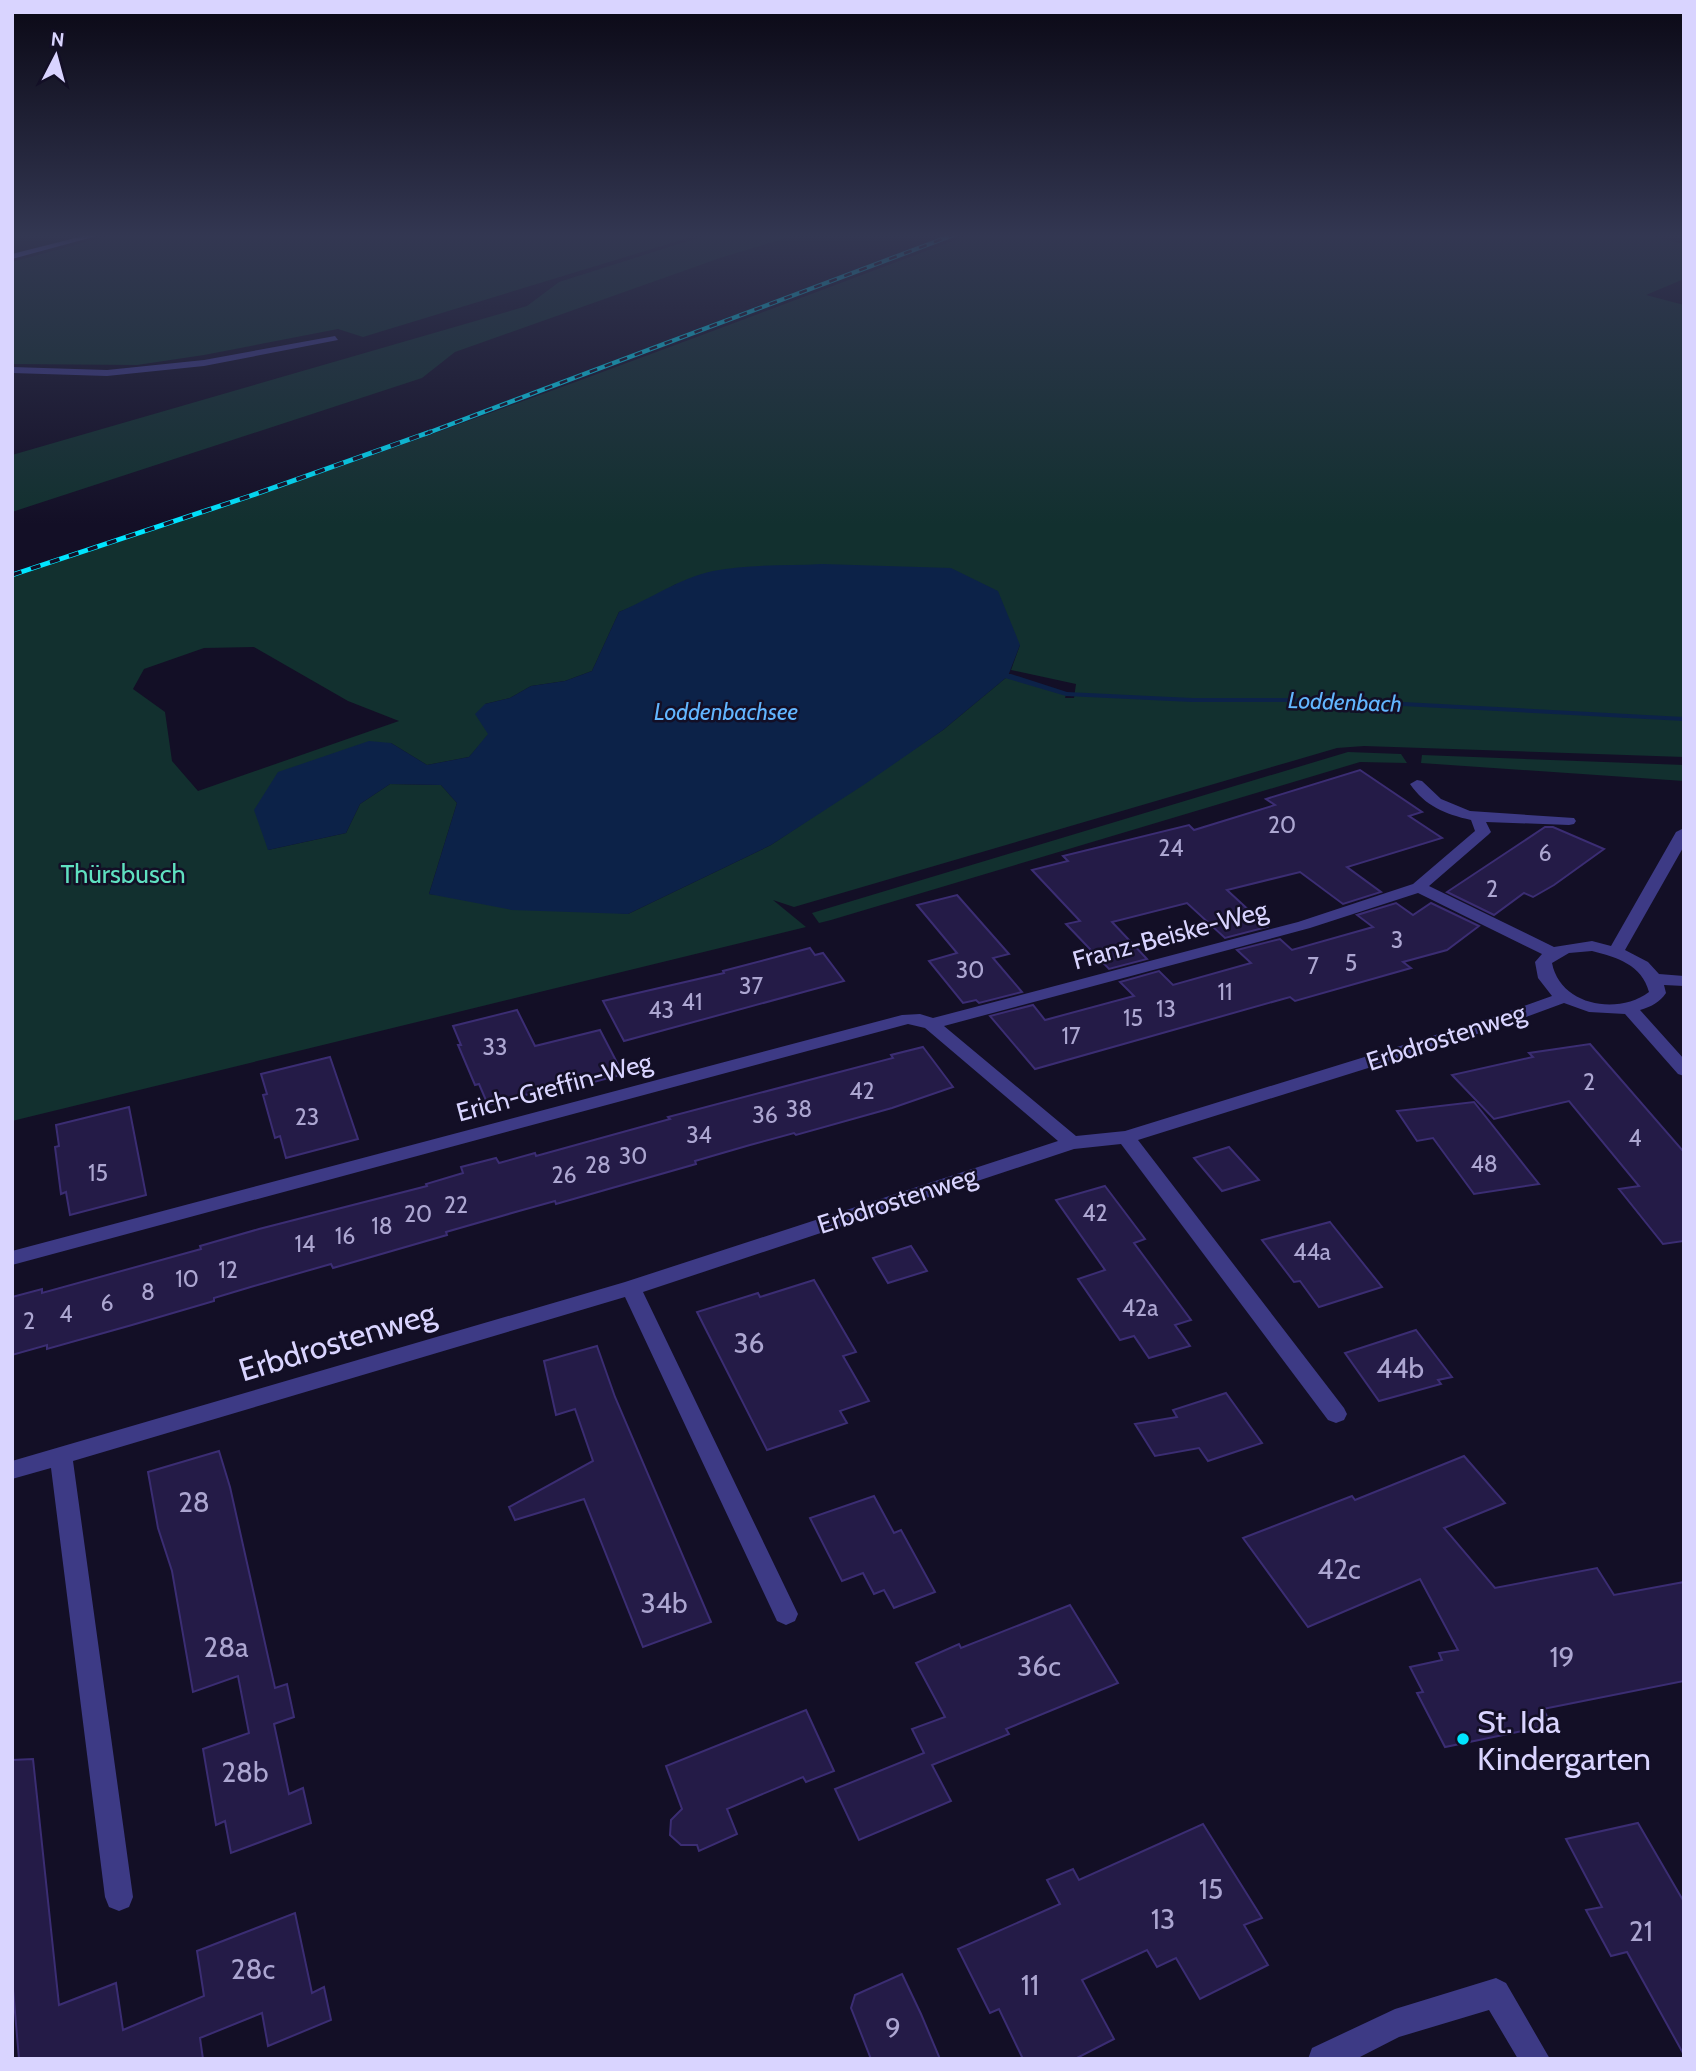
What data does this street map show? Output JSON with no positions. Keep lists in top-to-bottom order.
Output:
{
  "streets": {
    "street": ["Franz-Beiske-Weg", "Erbdrostenweg", "Erich-Greffin-Weg"]
  },
  "crossings": [
    ["Franz-Beiske-Weg", "Erich-Greffin-Weg"]
  ],
  "water": ["Loddenbach", "Loddenbachsee"],
  "parks": ["Thürsbusch"],
  "places": ["St. Ida Kindergarten"],
  "house_numbers": [
    "20",
    "24",
    "6",
    "2",
    "3",
    "5",
    "7",
    "30",
    "37",
    "11",
    "41",
    "13",
    "43",
    "15",
    "17",
    "33",
    "2",
    "42",
    "38",
    "36",
    "23",
    "34",
    "4",
    "30",
    "48",
    "28",
    "15",
    "26",
    "22",
    "42",
    "20",
    "18",
    "16",
    "14",
    "44a",
    "12",
    "10",
    "8",
    "6",
    "42a",
    "4",
    "2",
    "36",
    "44b",
    "28",
    "42c",
    "34b",
    "28a",
    "19",
    "36c",
    "28b",
    "15",
    "13",
    "21",
    "28c",
    "11",
    "9"
  ],
  "north": "top"
}
